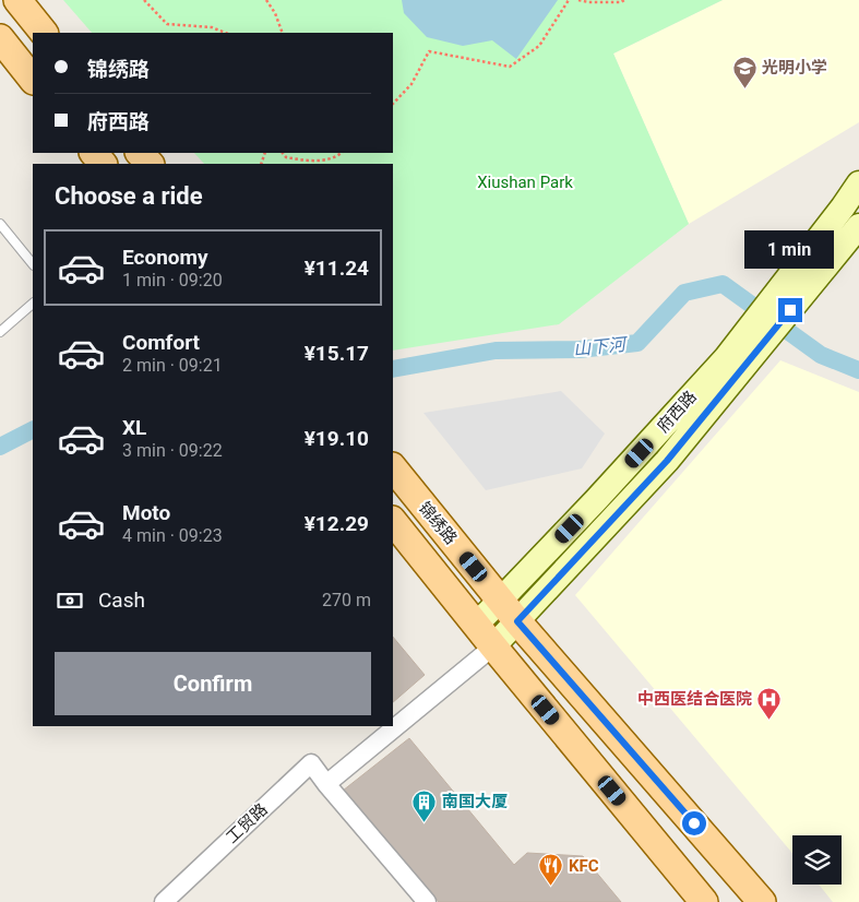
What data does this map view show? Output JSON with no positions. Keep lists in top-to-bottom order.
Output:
{
  "streets": {
    "main road": ["锦绣路"],
    "street": ["府西路", "工贸路"]
  },
  "crossings": [
    ["府西路", "锦绣路"]
  ],
  "water": ["山下河"],
  "parks": ["Xiushan Park"],
  "places": {
    "school or university": ["光明小学"],
    "hospital": ["中西医结合医院"],
    "building": ["南国大厦"],
    "restaurant": ["KFC"]
  },
  "page": {
    "banner": ["锦绣路", "府西路"],
    "heading": "Choose a ride",
    "list": [
      {
        "name": "Economy",
        "note": "1 min · 09:20",
        "value": "¥11.24"
      },
      {
        "name": "Comfort",
        "note": "2 min · 09:21",
        "value": "¥15.17"
      },
      {
        "name": "XL",
        "note": "3 min · 09:22",
        "value": "¥19.10"
      },
      {
        "name": "Moto",
        "note": "4 min · 09:23",
        "value": "¥12.29"
      }
    ],
    "bubble": "1 min",
    "pay": ["Cash", "270 m"],
    "buttons": "Confirm"
  }
}
